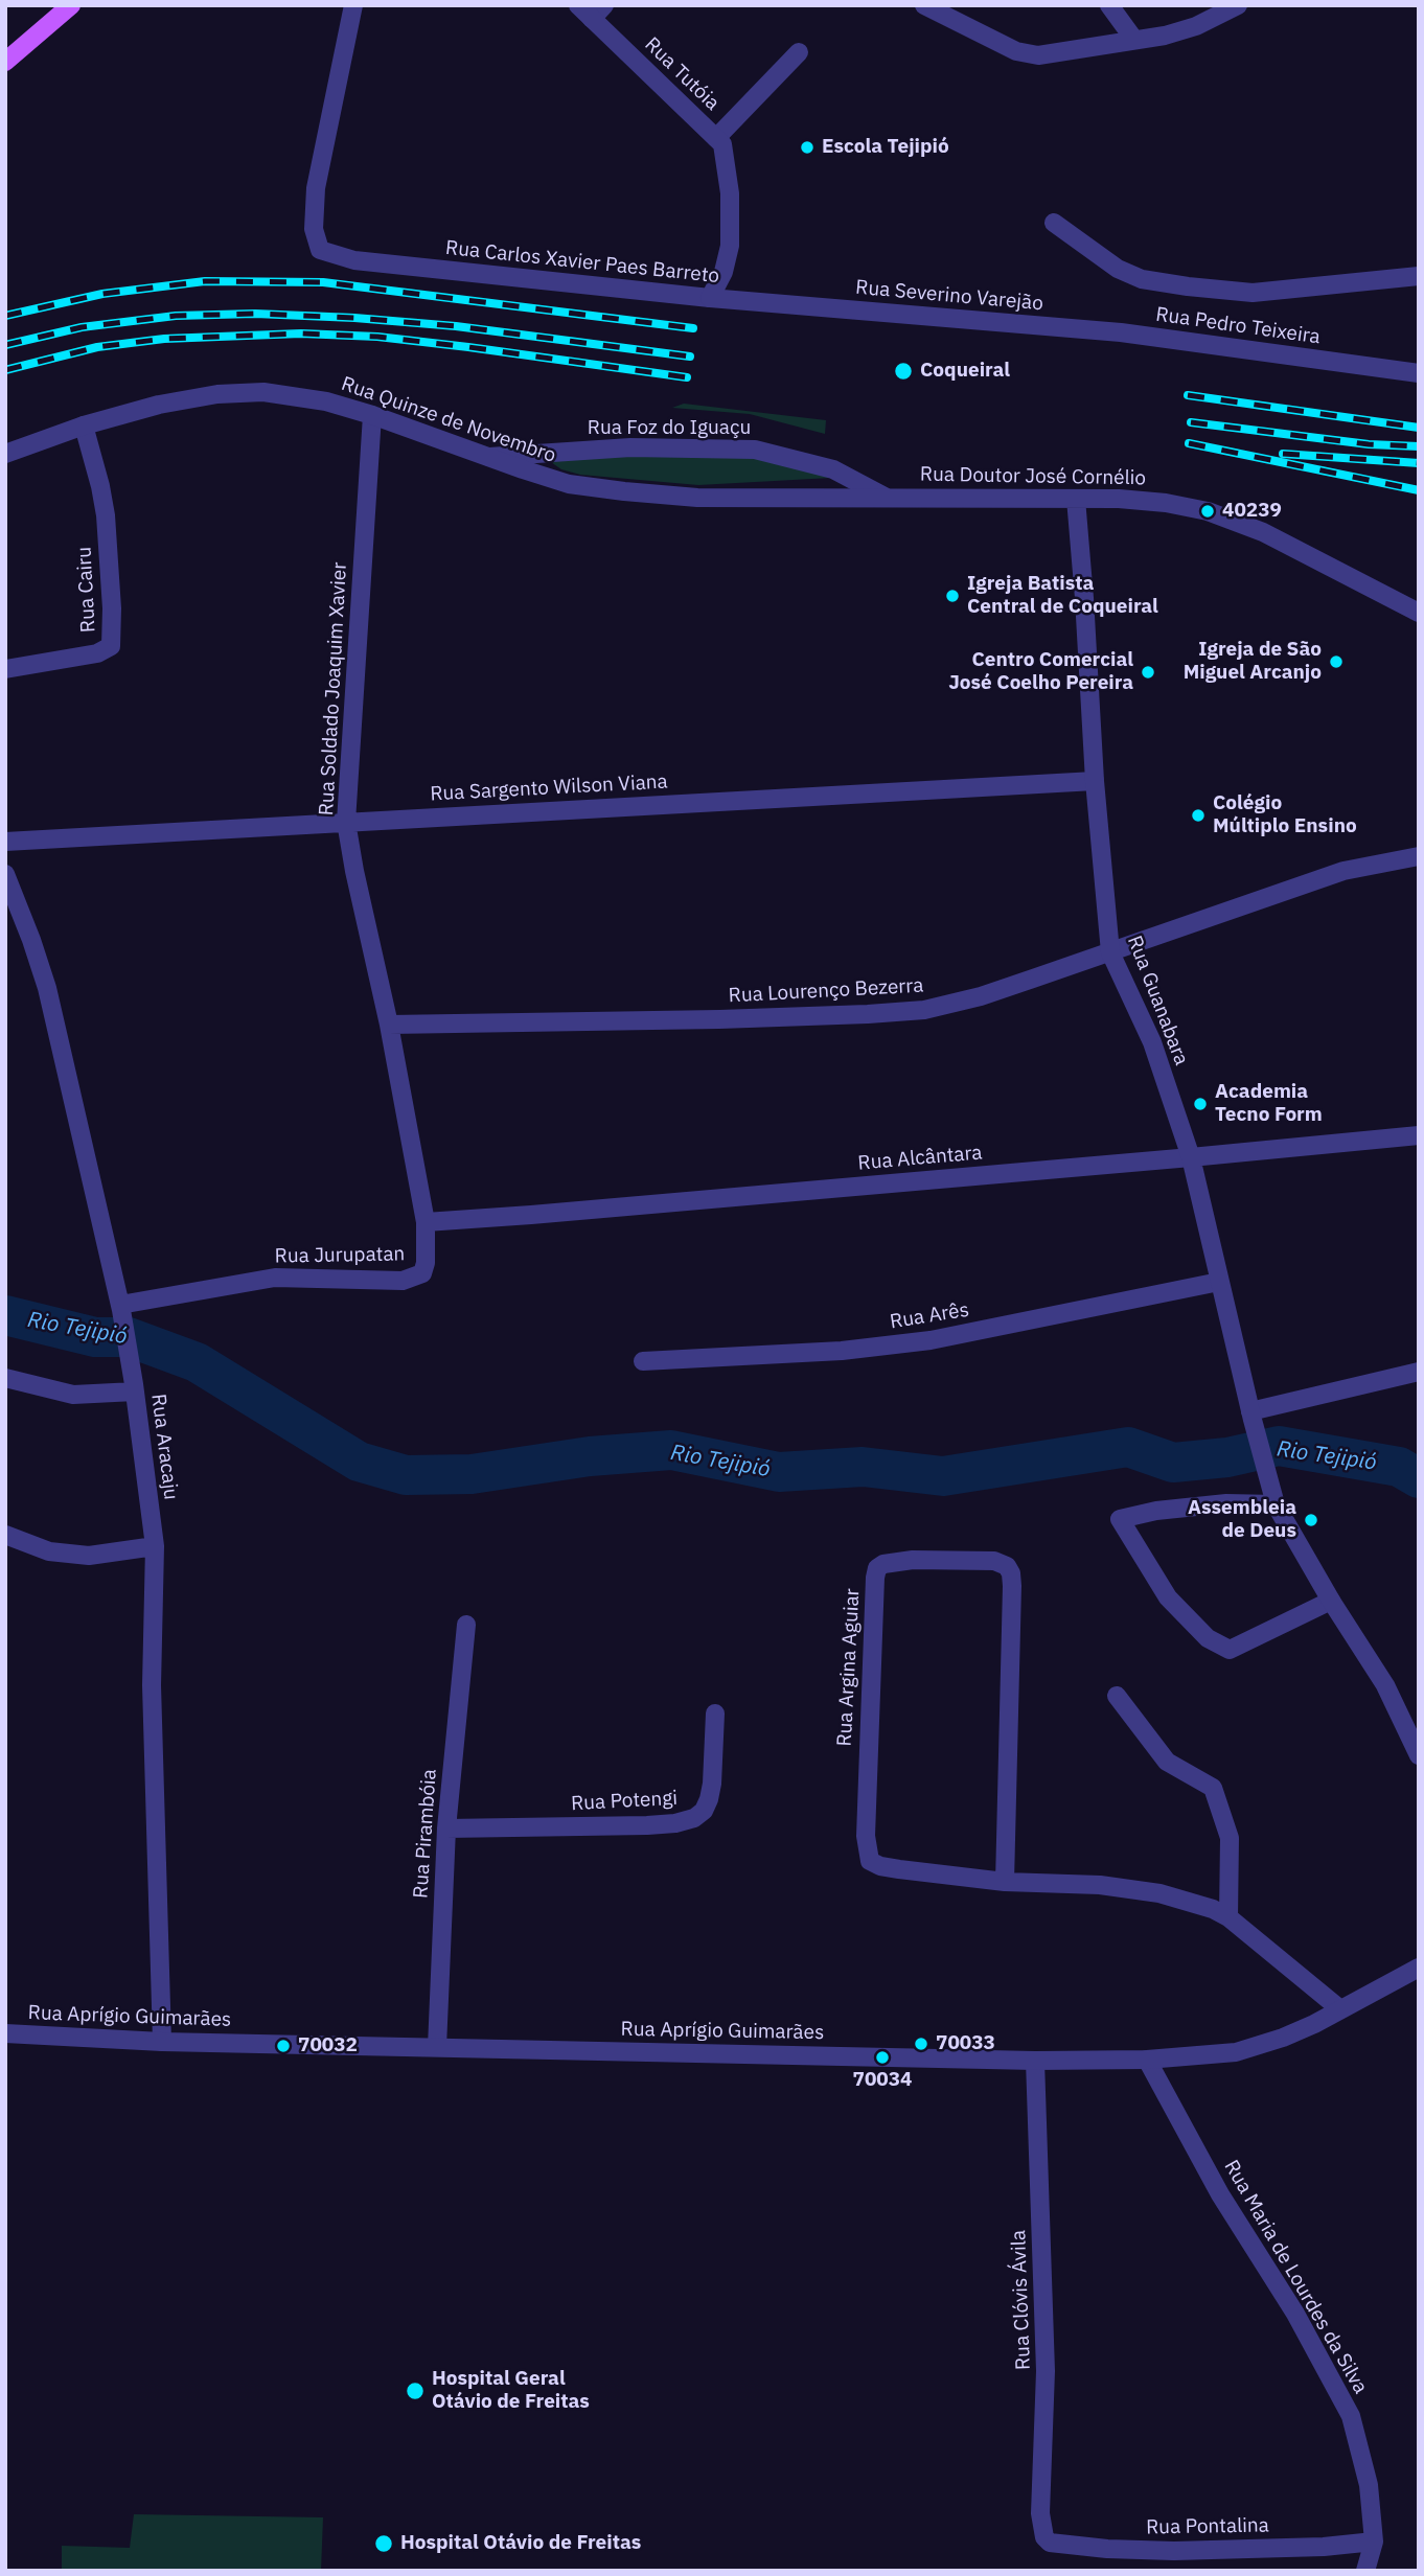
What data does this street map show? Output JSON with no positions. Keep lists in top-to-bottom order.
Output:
{
  "streets": {
    "street": [
      "Rua Tutóia",
      "Rua Carlos Xavier Paes Barreto",
      "Rua Severino Varejão",
      "Rua Pedro Teixeira",
      "Rua Quinze de Novembro",
      "Rua Foz do Iguaçu",
      "Rua Doutor José Cornélio",
      "Rua Cairu",
      "Rua Soldado Joaquim Xavier",
      "Rua Sargento Wilson Viana",
      "Rua Lourenço Bezerra",
      "Rua Guanabara",
      "Rua Alcântara",
      "Rua Jurupatan",
      "Rua Arês",
      "Rua Aracaju",
      "Rua Argina Aguiar",
      "Rua Potengi",
      "Rua Pirambóia",
      "Rua Aprígio Guimarães",
      "Rua Maria de Lourdes da Silva",
      "Rua Clóvis Ávila",
      "Rua Pontalina"
    ]
  },
  "crossings": [
    ["Rua Carlos Xavier Paes Barreto", "Rua Severino Varejão"],
    ["Rua Severino Varejão", "Rua Pedro Teixeira"],
    ["Rua Quinze de Novembro", "Rua Foz do Iguaçu"],
    ["Rua Quinze de Novembro", "Rua Doutor José Cornélio"],
    ["Rua Quinze de Novembro", "Rua Cairu"],
    ["Rua Quinze de Novembro", "Rua Soldado Joaquim Xavier"],
    ["Rua Foz do Iguaçu", "Rua Doutor José Cornélio"],
    ["Rua Doutor José Cornélio", "Rua Guanabara"],
    ["Rua Soldado Joaquim Xavier", "Rua Sargento Wilson Viana"],
    ["Rua Soldado Joaquim Xavier", "Rua Lourenço Bezerra"],
    ["Rua Soldado Joaquim Xavier", "Rua Alcântara"],
    ["Rua Soldado Joaquim Xavier", "Rua Jurupatan"],
    ["Rua Sargento Wilson Viana", "Rua Guanabara"],
    ["Rua Lourenço Bezerra", "Rua Guanabara"],
    ["Rua Guanabara", "Rua Alcântara"],
    ["Rua Guanabara", "Rua Arês"],
    ["Rua Alcântara", "Rua Jurupatan"],
    ["Rua Jurupatan", "Rua Aracaju"],
    ["Rua Aracaju", "Rua Aprígio Guimarães"],
    ["Rua Argina Aguiar", "Rua Aprígio Guimarães"],
    ["Rua Potengi", "Rua Pirambóia"],
    ["Rua Pirambóia", "Rua Aprígio Guimarães"],
    ["Rua Aprígio Guimarães", "Rua Maria de Lourdes da Silva"],
    ["Rua Aprígio Guimarães", "Rua Clóvis Ávila"],
    ["Rua Maria de Lourdes da Silva", "Rua Pontalina"],
    ["Rua Clóvis Ávila", "Rua Pontalina"]
  ],
  "water": ["Rio Tejipió"],
  "places": [
    "Escola Tejipió",
    "Coqueiral",
    "40239",
    "Igreja Batista Central de Coqueiral",
    "Igreja de São Miguel Arcanjo",
    "Centro Comercial José Coelho Pereira",
    "Colégio Múltiplo Ensino",
    "Academia Tecno Form",
    "Assembleia de Deus",
    "70033",
    "70032",
    "70034",
    "Hospital Geral Otávio de Freitas",
    "Hospital Otávio de Freitas"
  ]
}
